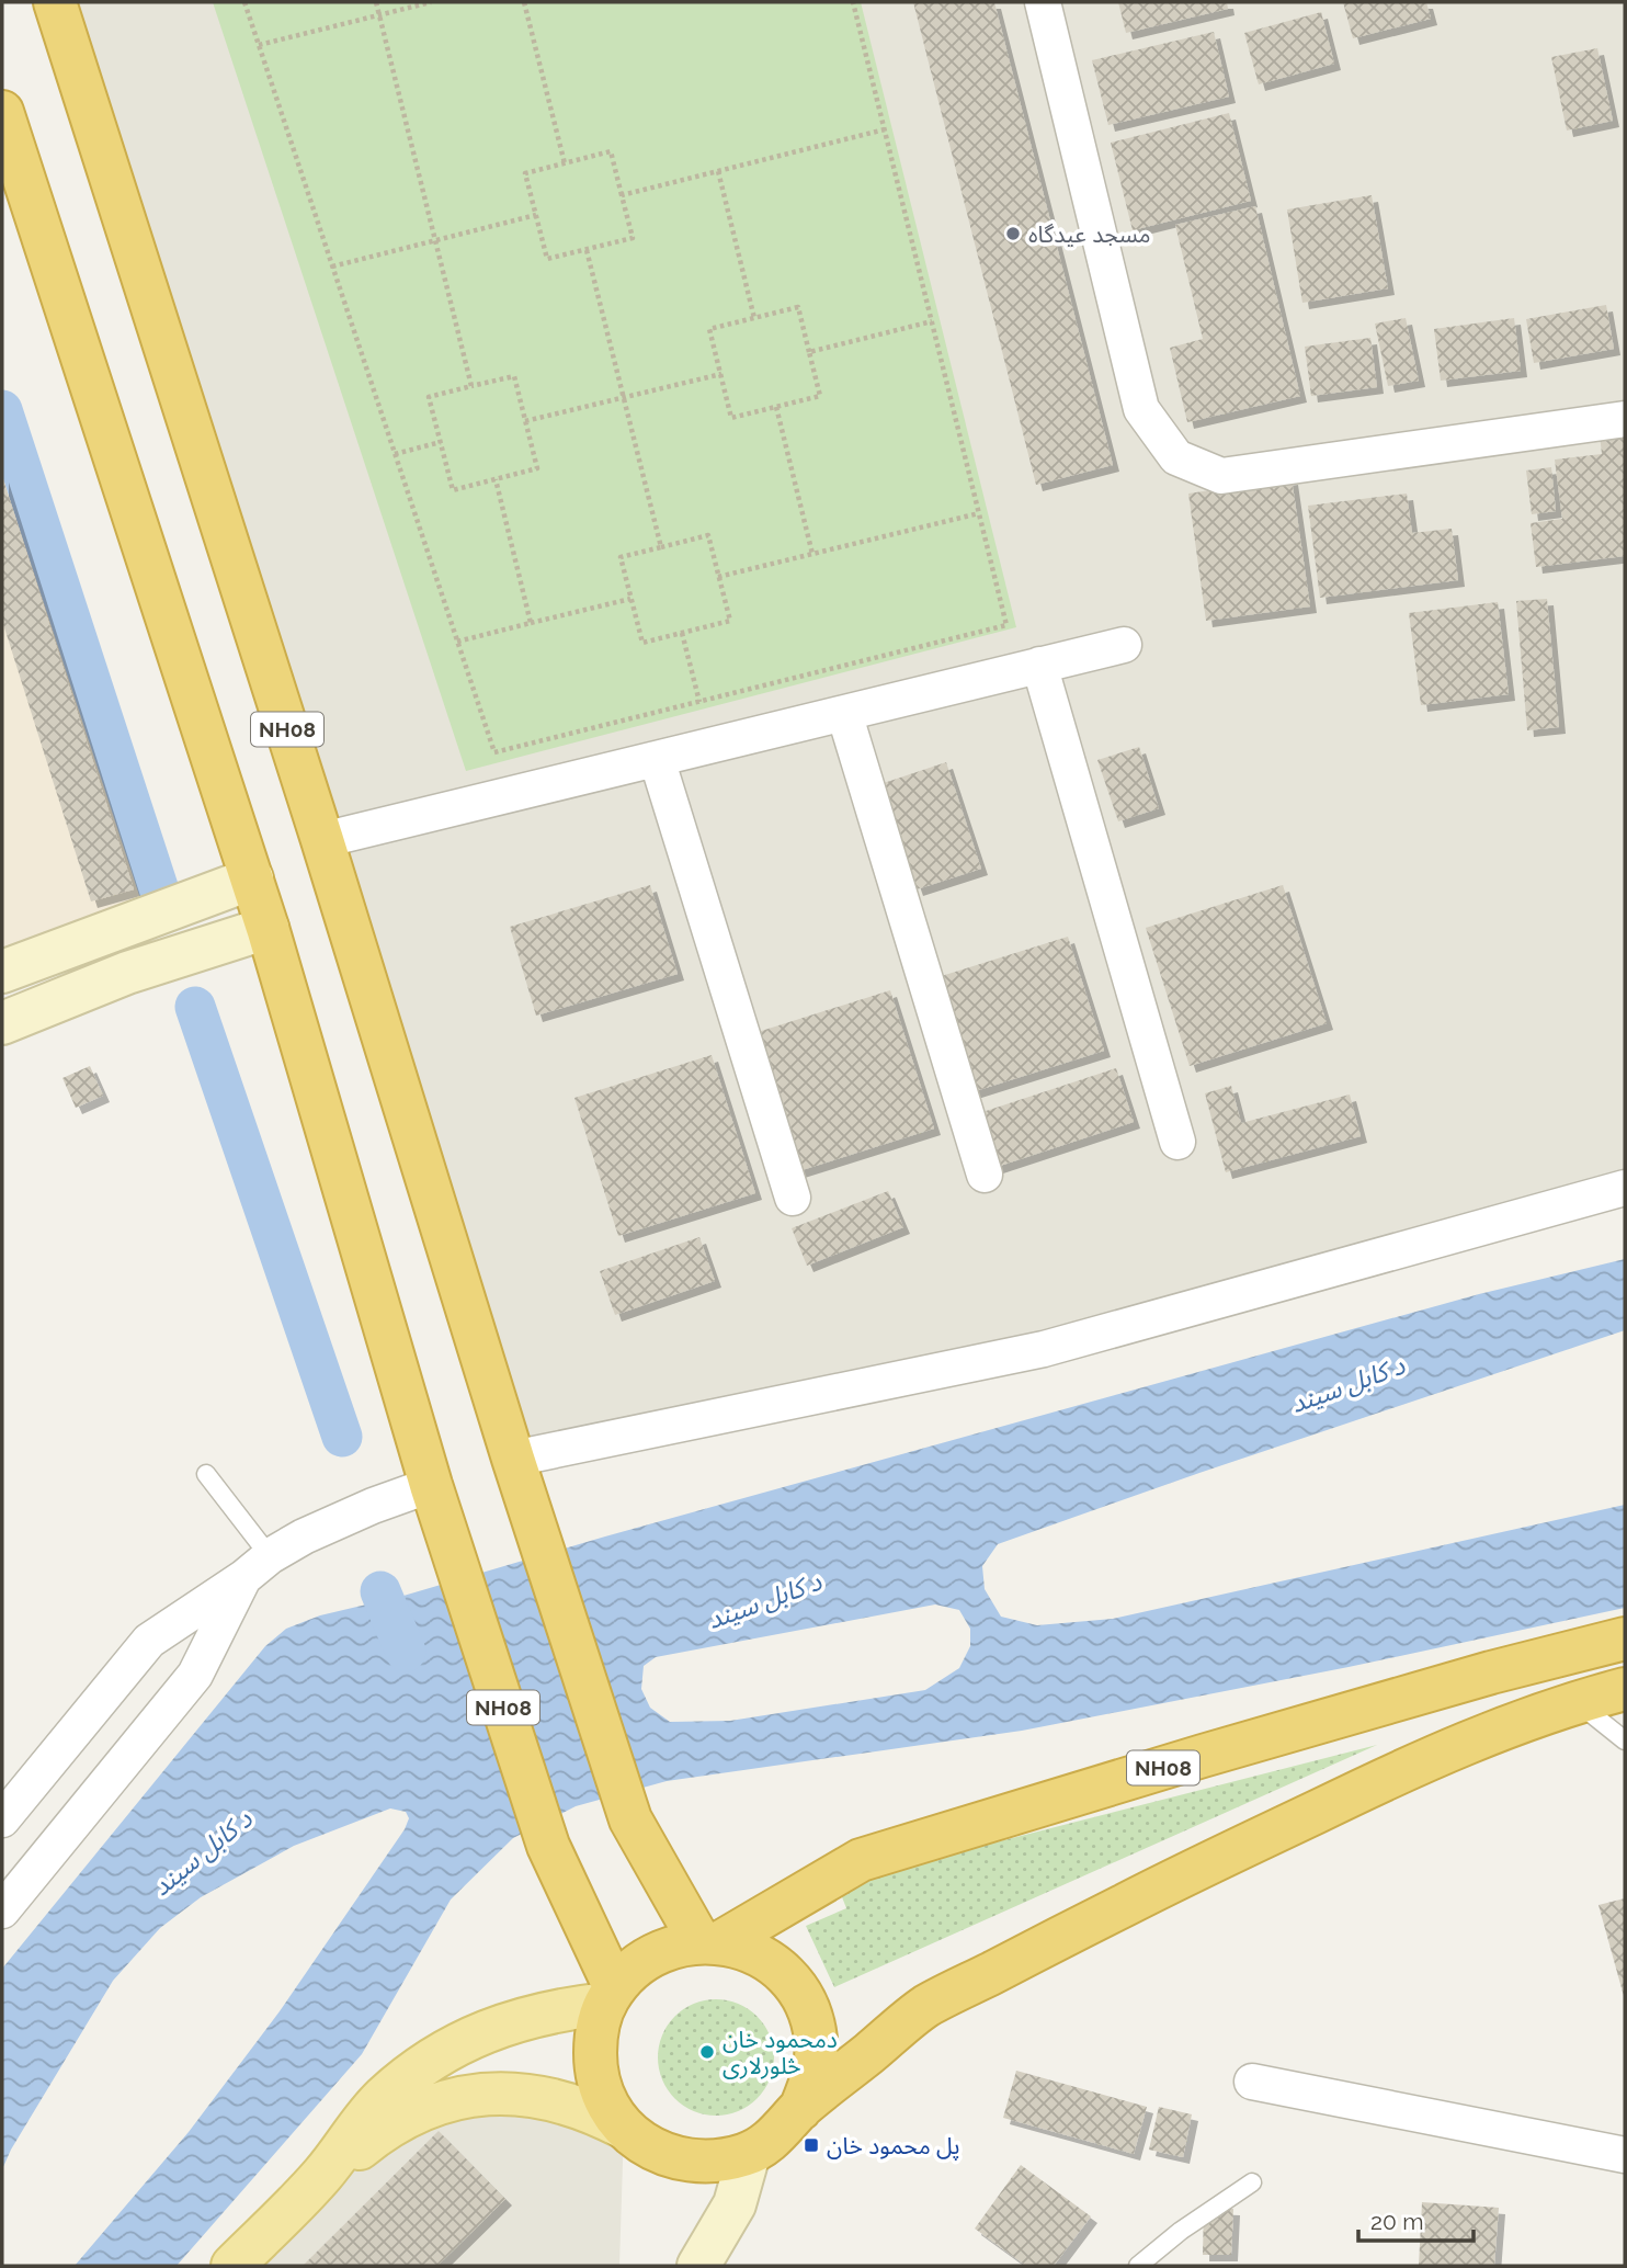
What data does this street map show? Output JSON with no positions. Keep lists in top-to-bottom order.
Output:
{
  "streets": {
    "highway": ["NH08"]
  },
  "water": ["د کابل سيند"],
  "places": {
    "other": ["مسجد عیدگاه", "دمحمود خان څلورلاری"],
    "transit": ["پل محمود خان"]
  },
  "scale_bar": "20 m"
}
